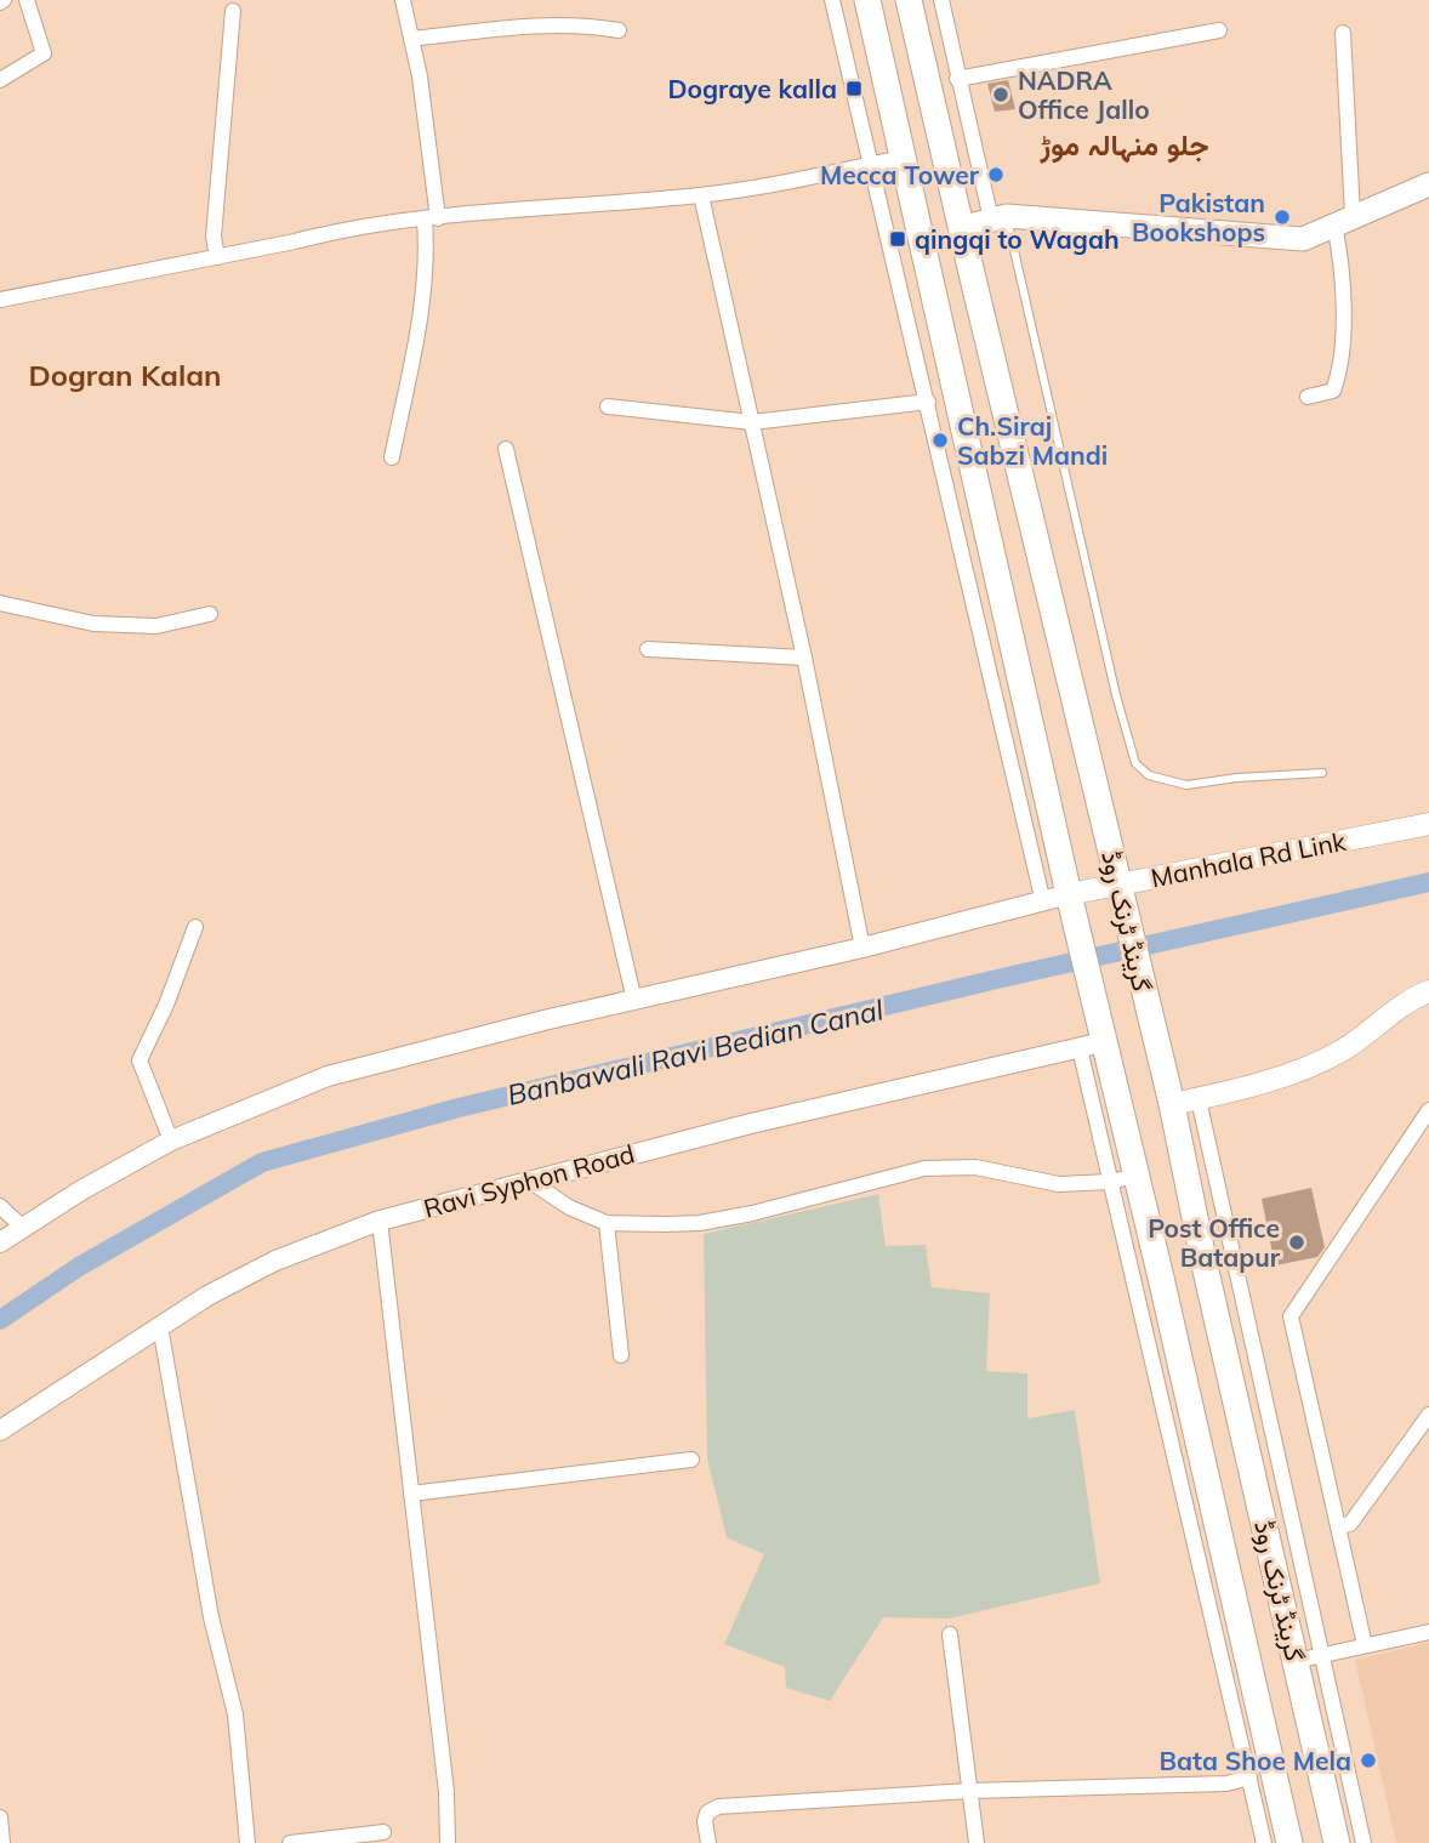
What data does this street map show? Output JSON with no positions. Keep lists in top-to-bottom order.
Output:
{
  "streets": {
    "highway": ["گرینڈ ٹرنک روڈ"],
    "main road": ["Manhala Rd Link"],
    "street": ["Ravi Syphon Road"]
  },
  "crossings": [
    ["Manhala Rd Link", "گرینڈ ٹرنک روڈ"],
    ["گرینڈ ٹرنک روڈ", "Ravi Syphon Road"]
  ],
  "districts": ["جلو منہالہ موڑ", "Dogran Kalan"],
  "water": ["Banbawali Ravi Bedian Canal"],
  "places": {
    "transit": ["Dograye kalla", "qingqi to Wagah"],
    "other": [
      "NADRA Office Jallo",
      "Mecca Tower",
      "Pakistan Bookshops",
      "Ch.Siraj Sabzi Mandi",
      "Post Office Batapur",
      "Bata Shoe Mela"
    ]
  }
}
